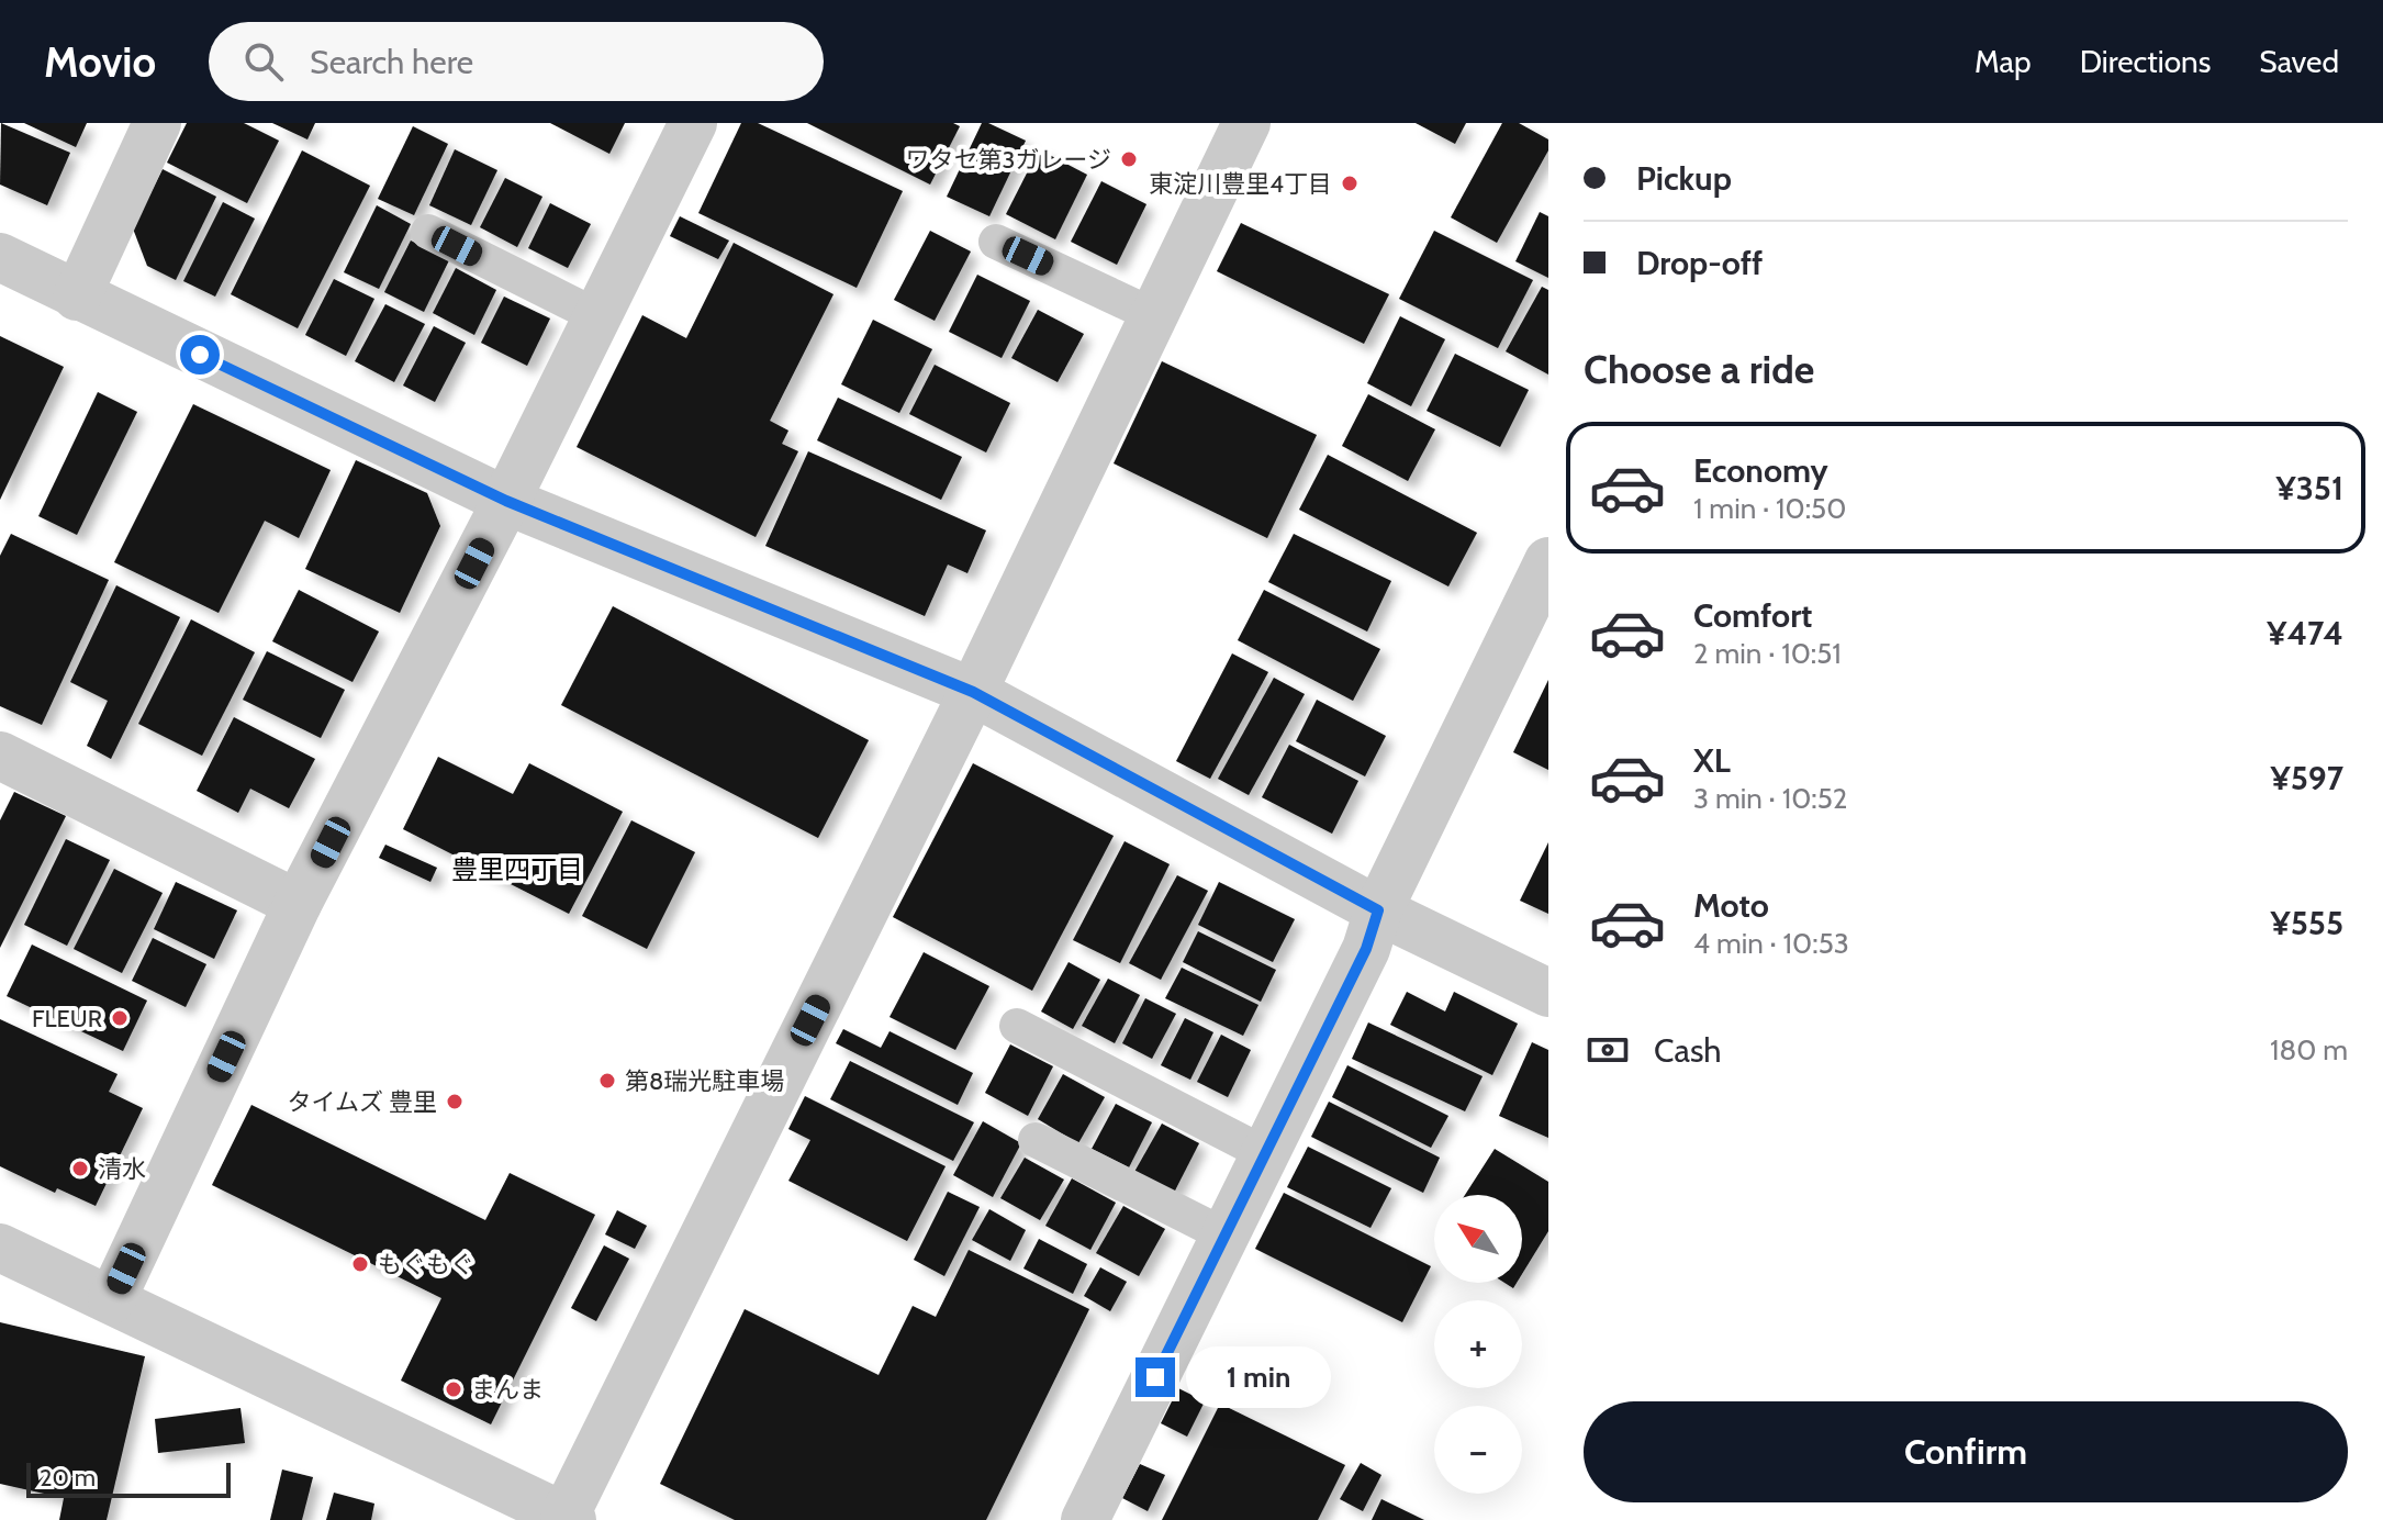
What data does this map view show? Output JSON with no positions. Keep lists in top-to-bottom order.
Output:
{
  "districts": ["豊里四丁目"],
  "places": [
    "ワタセ第3ガレージ",
    "東淀川豊里4丁目",
    "FLEUR",
    "第8瑞光駐車場",
    "タイムズ 豊里",
    "清水",
    "もぐもぐ",
    "まんま"
  ],
  "scale_bar": "20 m",
  "north": "top left",
  "page": {
    "header": "Movio",
    "search": "Search here",
    "nav": ["Map", "Directions", "Saved"],
    "banner": ["Pickup", "Drop-off"],
    "heading": "Choose a ride",
    "list": [
      {
        "name": "Economy",
        "note": "1 min · 10:50",
        "value": "¥351"
      },
      {
        "name": "Comfort",
        "note": "2 min · 10:51",
        "value": "¥474"
      },
      {
        "name": "XL",
        "note": "3 min · 10:52",
        "value": "¥597"
      },
      {
        "name": "Moto",
        "note": "4 min · 10:53",
        "value": "¥555"
      }
    ],
    "pay": ["Cash", "180 m"],
    "map_buttons": ["+", "−"],
    "bubble": "1 min",
    "buttons": "Confirm",
    "scale": "20 m"
  }
}
